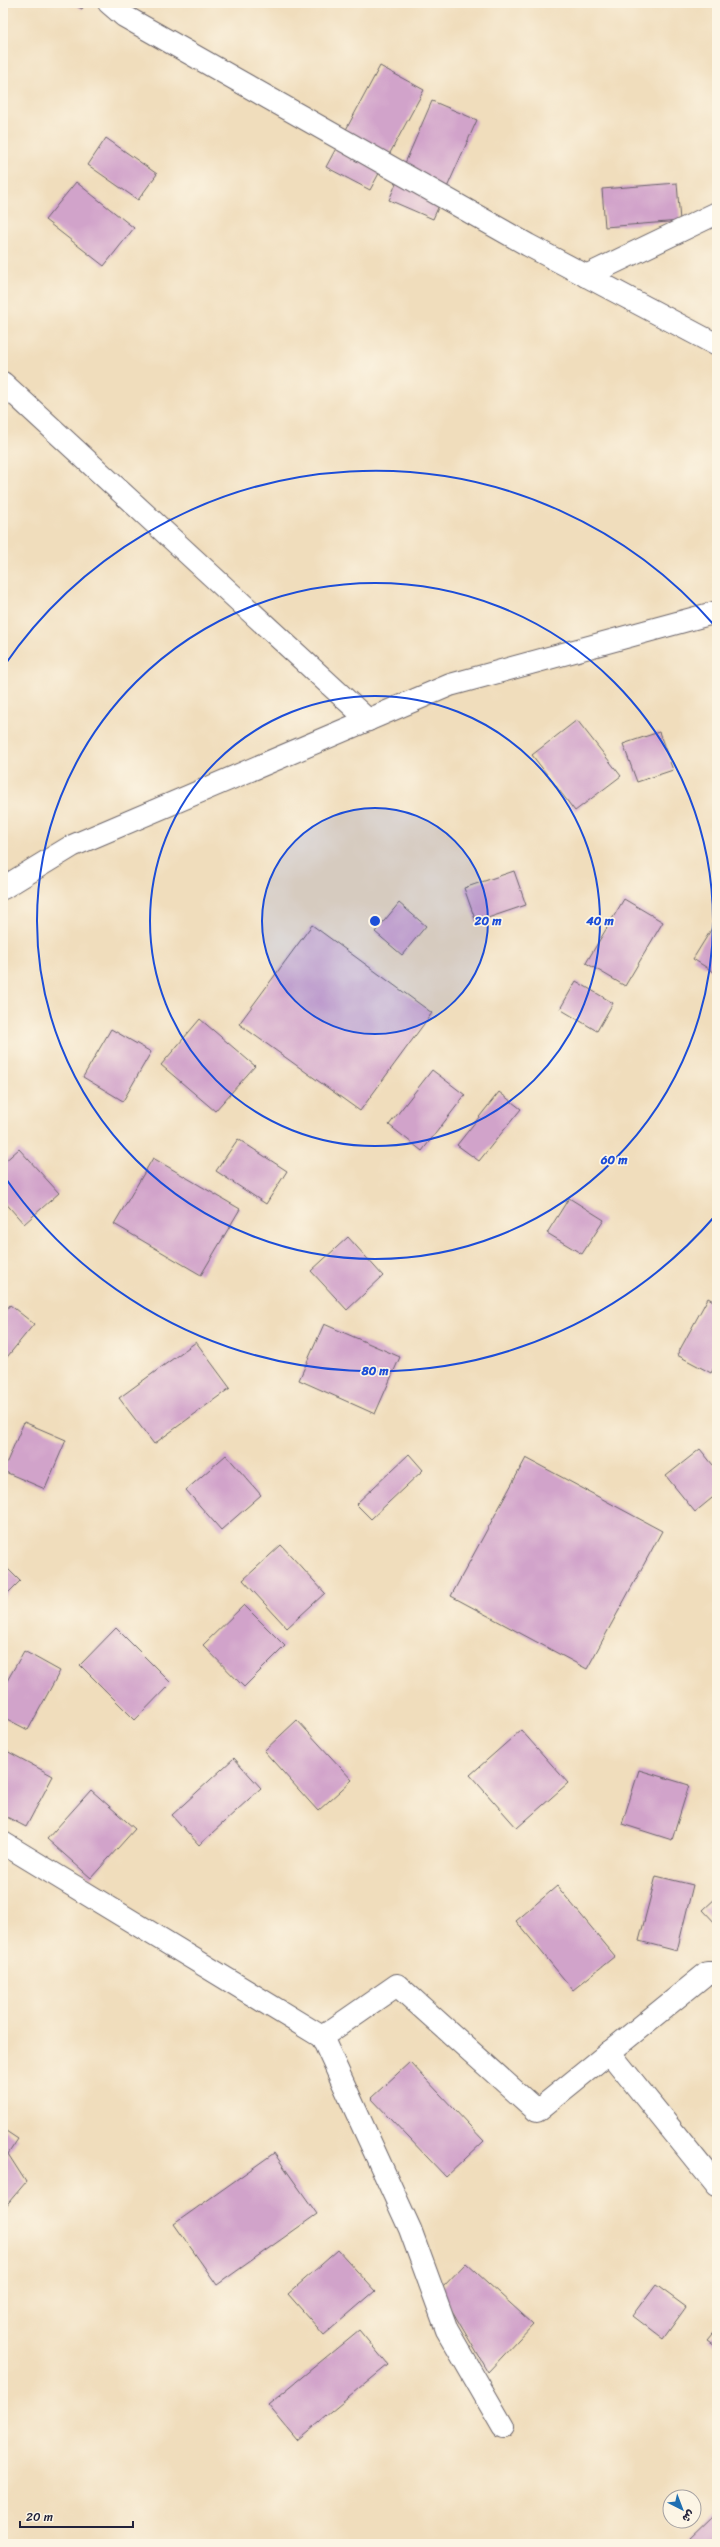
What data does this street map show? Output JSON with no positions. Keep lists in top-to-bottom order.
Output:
{
  "scale_bar": "20 m",
  "north": "bottom right",
  "rings": [
    "20 m",
    "40 m",
    "60 m",
    "80 m"
  ]
}
